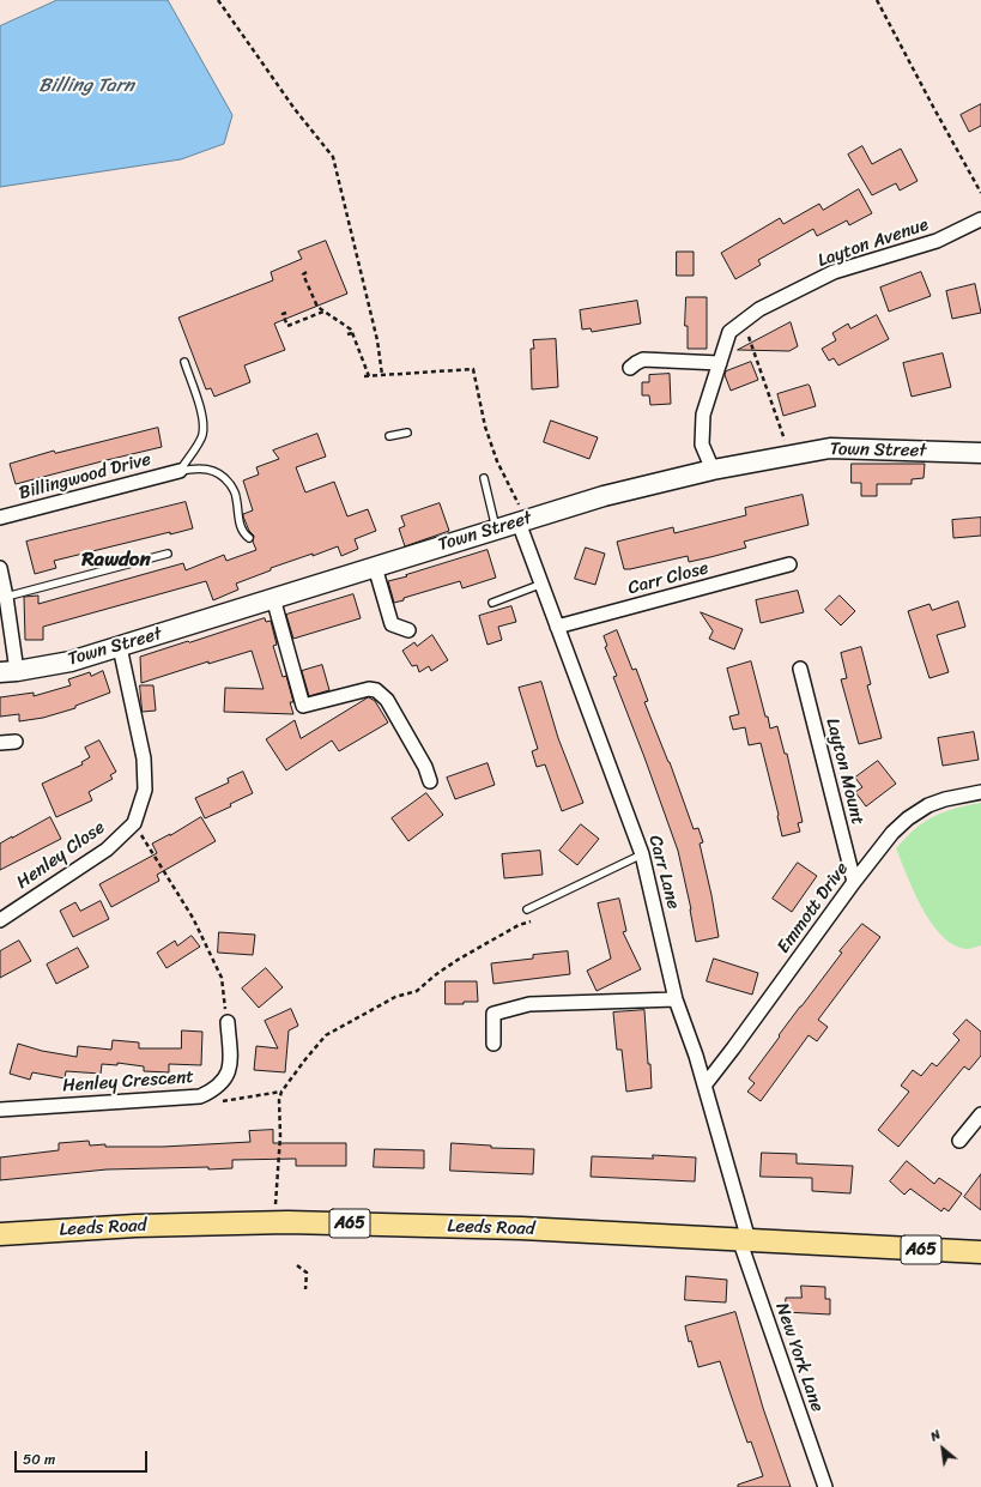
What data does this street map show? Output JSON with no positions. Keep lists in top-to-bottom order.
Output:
{
  "streets": {
    "main road": ["A65", "Leeds Road"],
    "street": [
      "Layton Avenue",
      "Town Street",
      "Billingwood Drive",
      "Carr Close",
      "Layton Mount",
      "Henley Close",
      "Carr Lane",
      "Emmott Drive",
      "Henley Crescent",
      "New York Lane"
    ]
  },
  "crossings": [
    ["Layton Avenue", "Town Street"],
    ["Town Street", "Henley Close"],
    ["Town Street", "Carr Lane"],
    ["Carr Close", "Carr Lane"],
    ["Layton Mount", "Emmott Drive"],
    ["Carr Lane", "Emmott Drive"],
    ["Carr Lane", "Leeds Road"],
    ["Carr Lane", "New York Lane"],
    ["Leeds Road", "New York Lane"]
  ],
  "districts": ["Rawdon"],
  "water": ["Billing Tarn"],
  "scale_bar": "50 m",
  "north": "top left"
}
